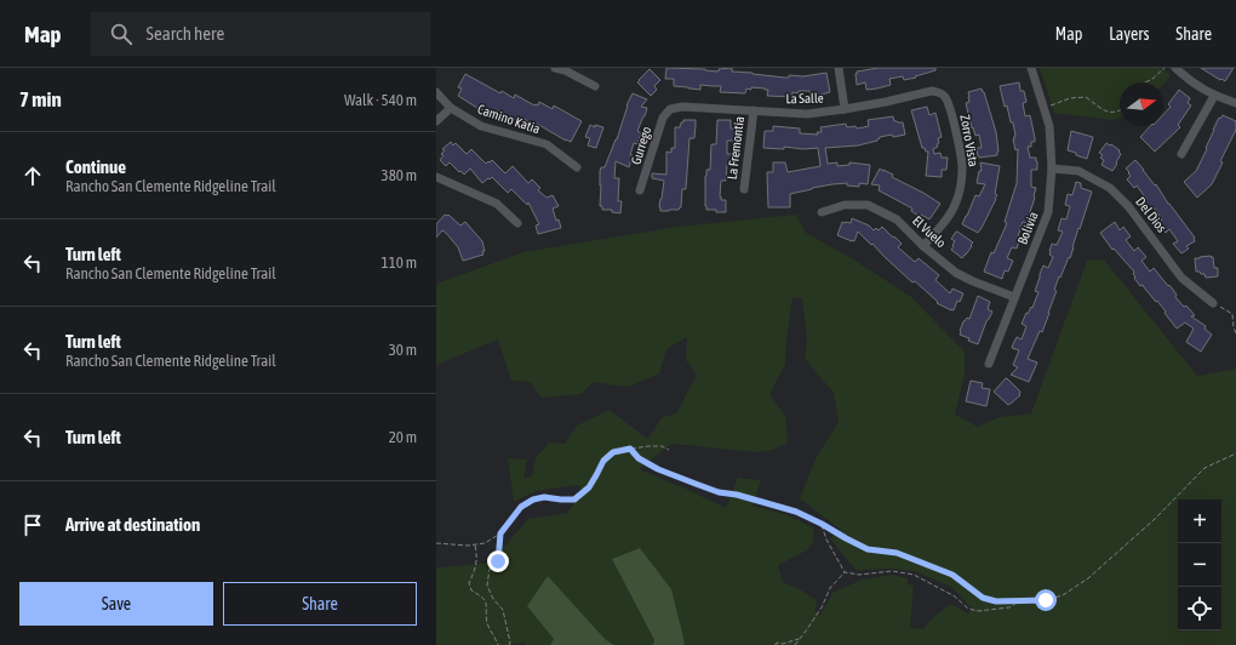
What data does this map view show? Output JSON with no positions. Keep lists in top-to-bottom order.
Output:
{
  "streets": {
    "street": [
      "La Salle",
      "Camino Katia",
      "Zorro Vista",
      "Gurrego",
      "La Fremontia",
      "Del Dios",
      "Bolivia",
      "El Vuelo"
    ]
  },
  "crossings": [
    ["La Salle", "Zorro Vista"],
    ["La Salle", "Gurrego"],
    ["La Salle", "La Fremontia"],
    ["Zorro Vista", "El Vuelo"],
    ["Del Dios", "Bolivia"],
    ["Bolivia", "El Vuelo"]
  ],
  "north": "right",
  "page": {
    "header": "Map",
    "search": "Search here",
    "nav": ["Map", "Layers", "Share"],
    "heading": ["7 min", "Walk · 540 m"],
    "list": [
      ["Continue", "Rancho San Clemente Ridgeline Trail", "380 m"],
      ["Turn left", "Rancho San Clemente Ridgeline Trail", "110 m"],
      ["Turn left", "Rancho San Clemente Ridgeline Trail", "30 m"],
      ["Turn left", "20 m"],
      "Arrive at destination"
    ],
    "map_buttons": ["+", "−"],
    "buttons": ["Save", "Share"]
  }
}
